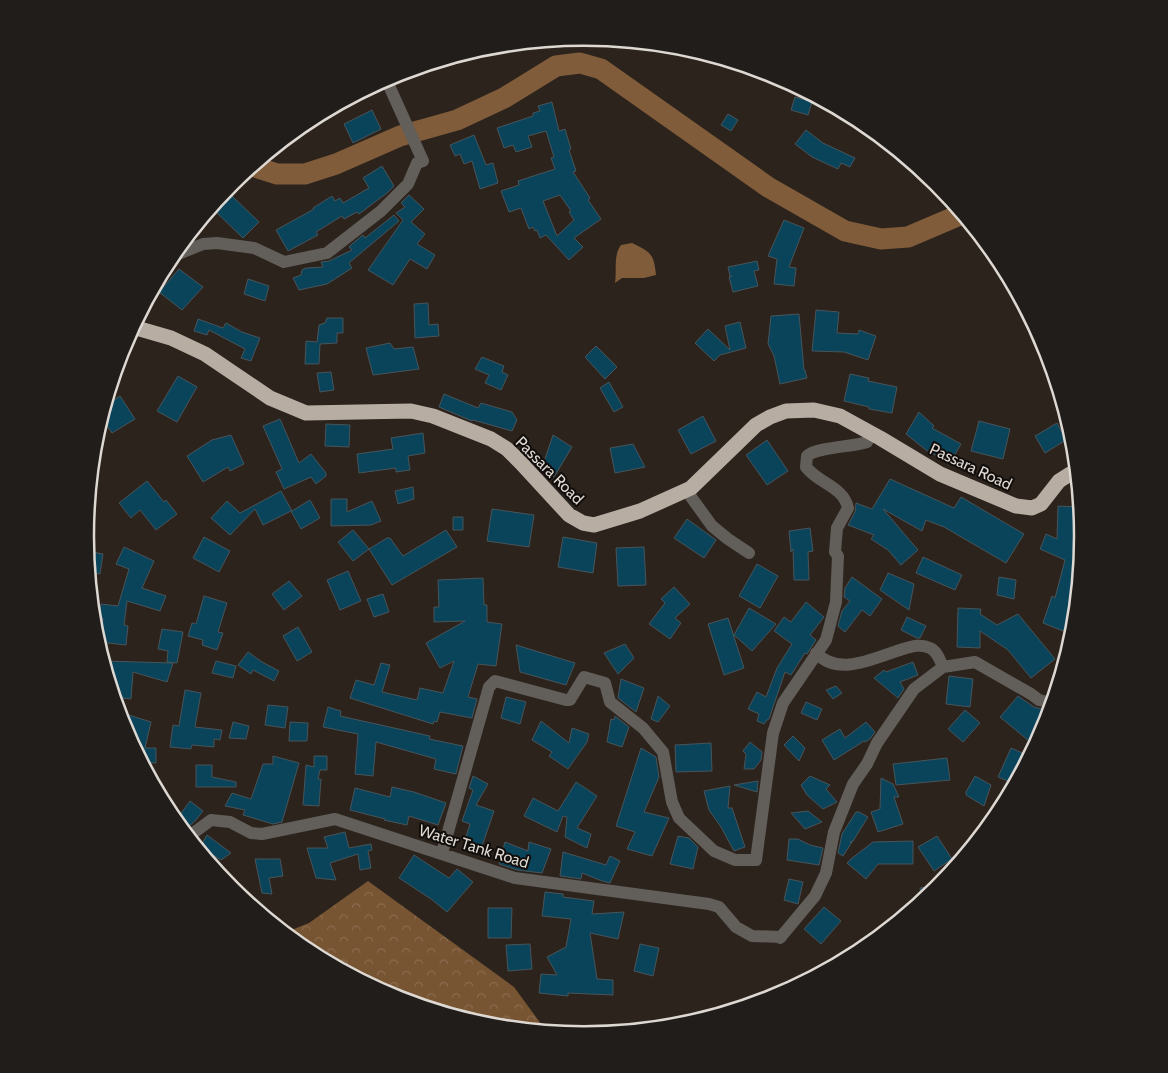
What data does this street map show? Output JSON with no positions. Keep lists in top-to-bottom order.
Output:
{
  "streets": {
    "highway": ["Passara Road"],
    "street": ["Water Tank Road"]
  }
}
